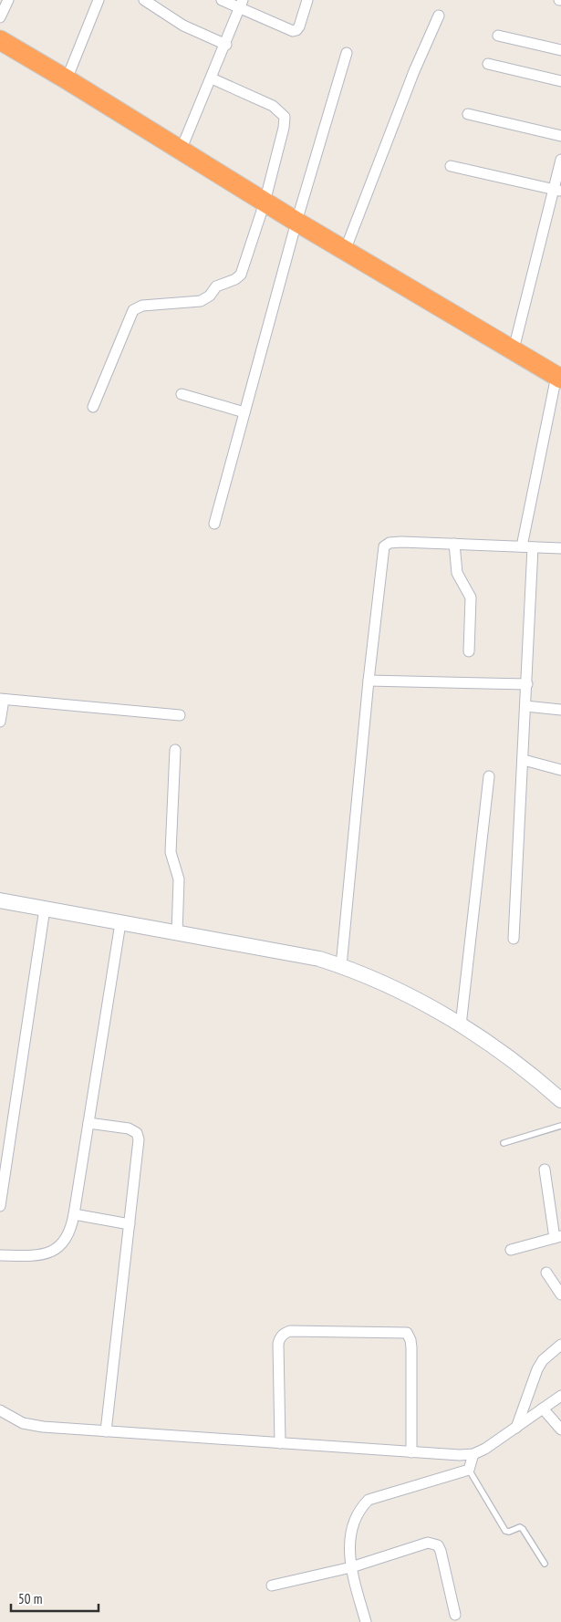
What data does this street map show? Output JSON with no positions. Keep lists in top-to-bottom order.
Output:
{
  "scale_bar": "50 m"
}
